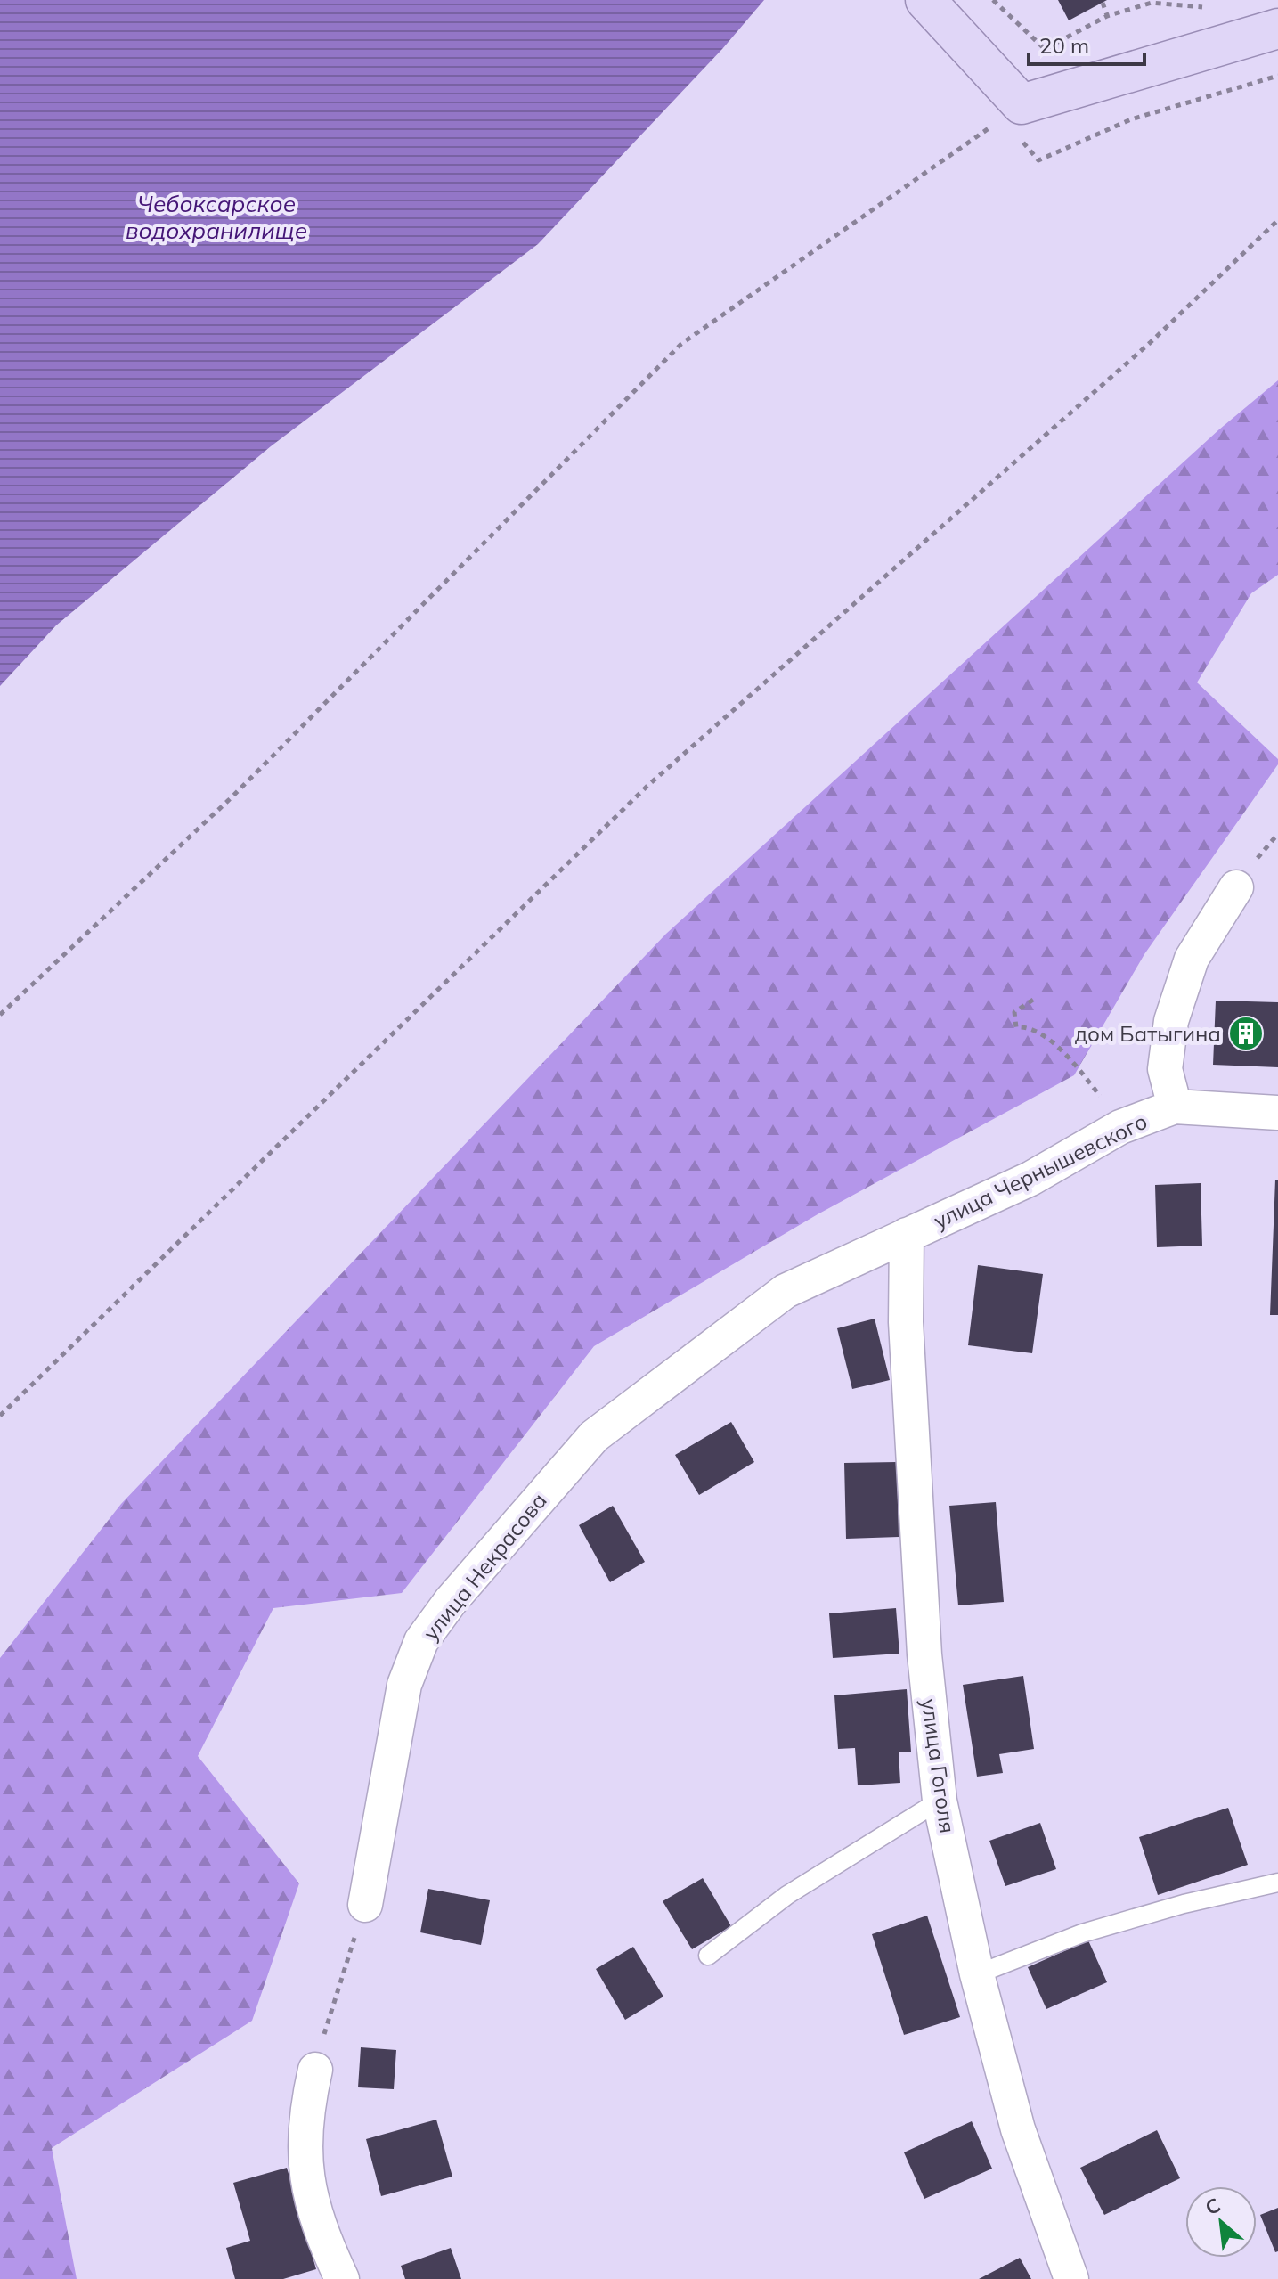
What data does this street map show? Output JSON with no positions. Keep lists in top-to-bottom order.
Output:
{
  "streets": {
    "street": ["улица Чернышевского", "улица Некрасова", "улица Гоголя"]
  },
  "crossings": [
    ["улица Чернышевского", "улица Некрасова"],
    ["улица Чернышевского", "улица Гоголя"],
    ["улица Некрасова", "улица Гоголя"]
  ],
  "water": ["Чебоксарское водохранилище"],
  "places": {
    "building": ["дом Батыгина"]
  },
  "scale_bar": "20 m",
  "north": "top left"
}
